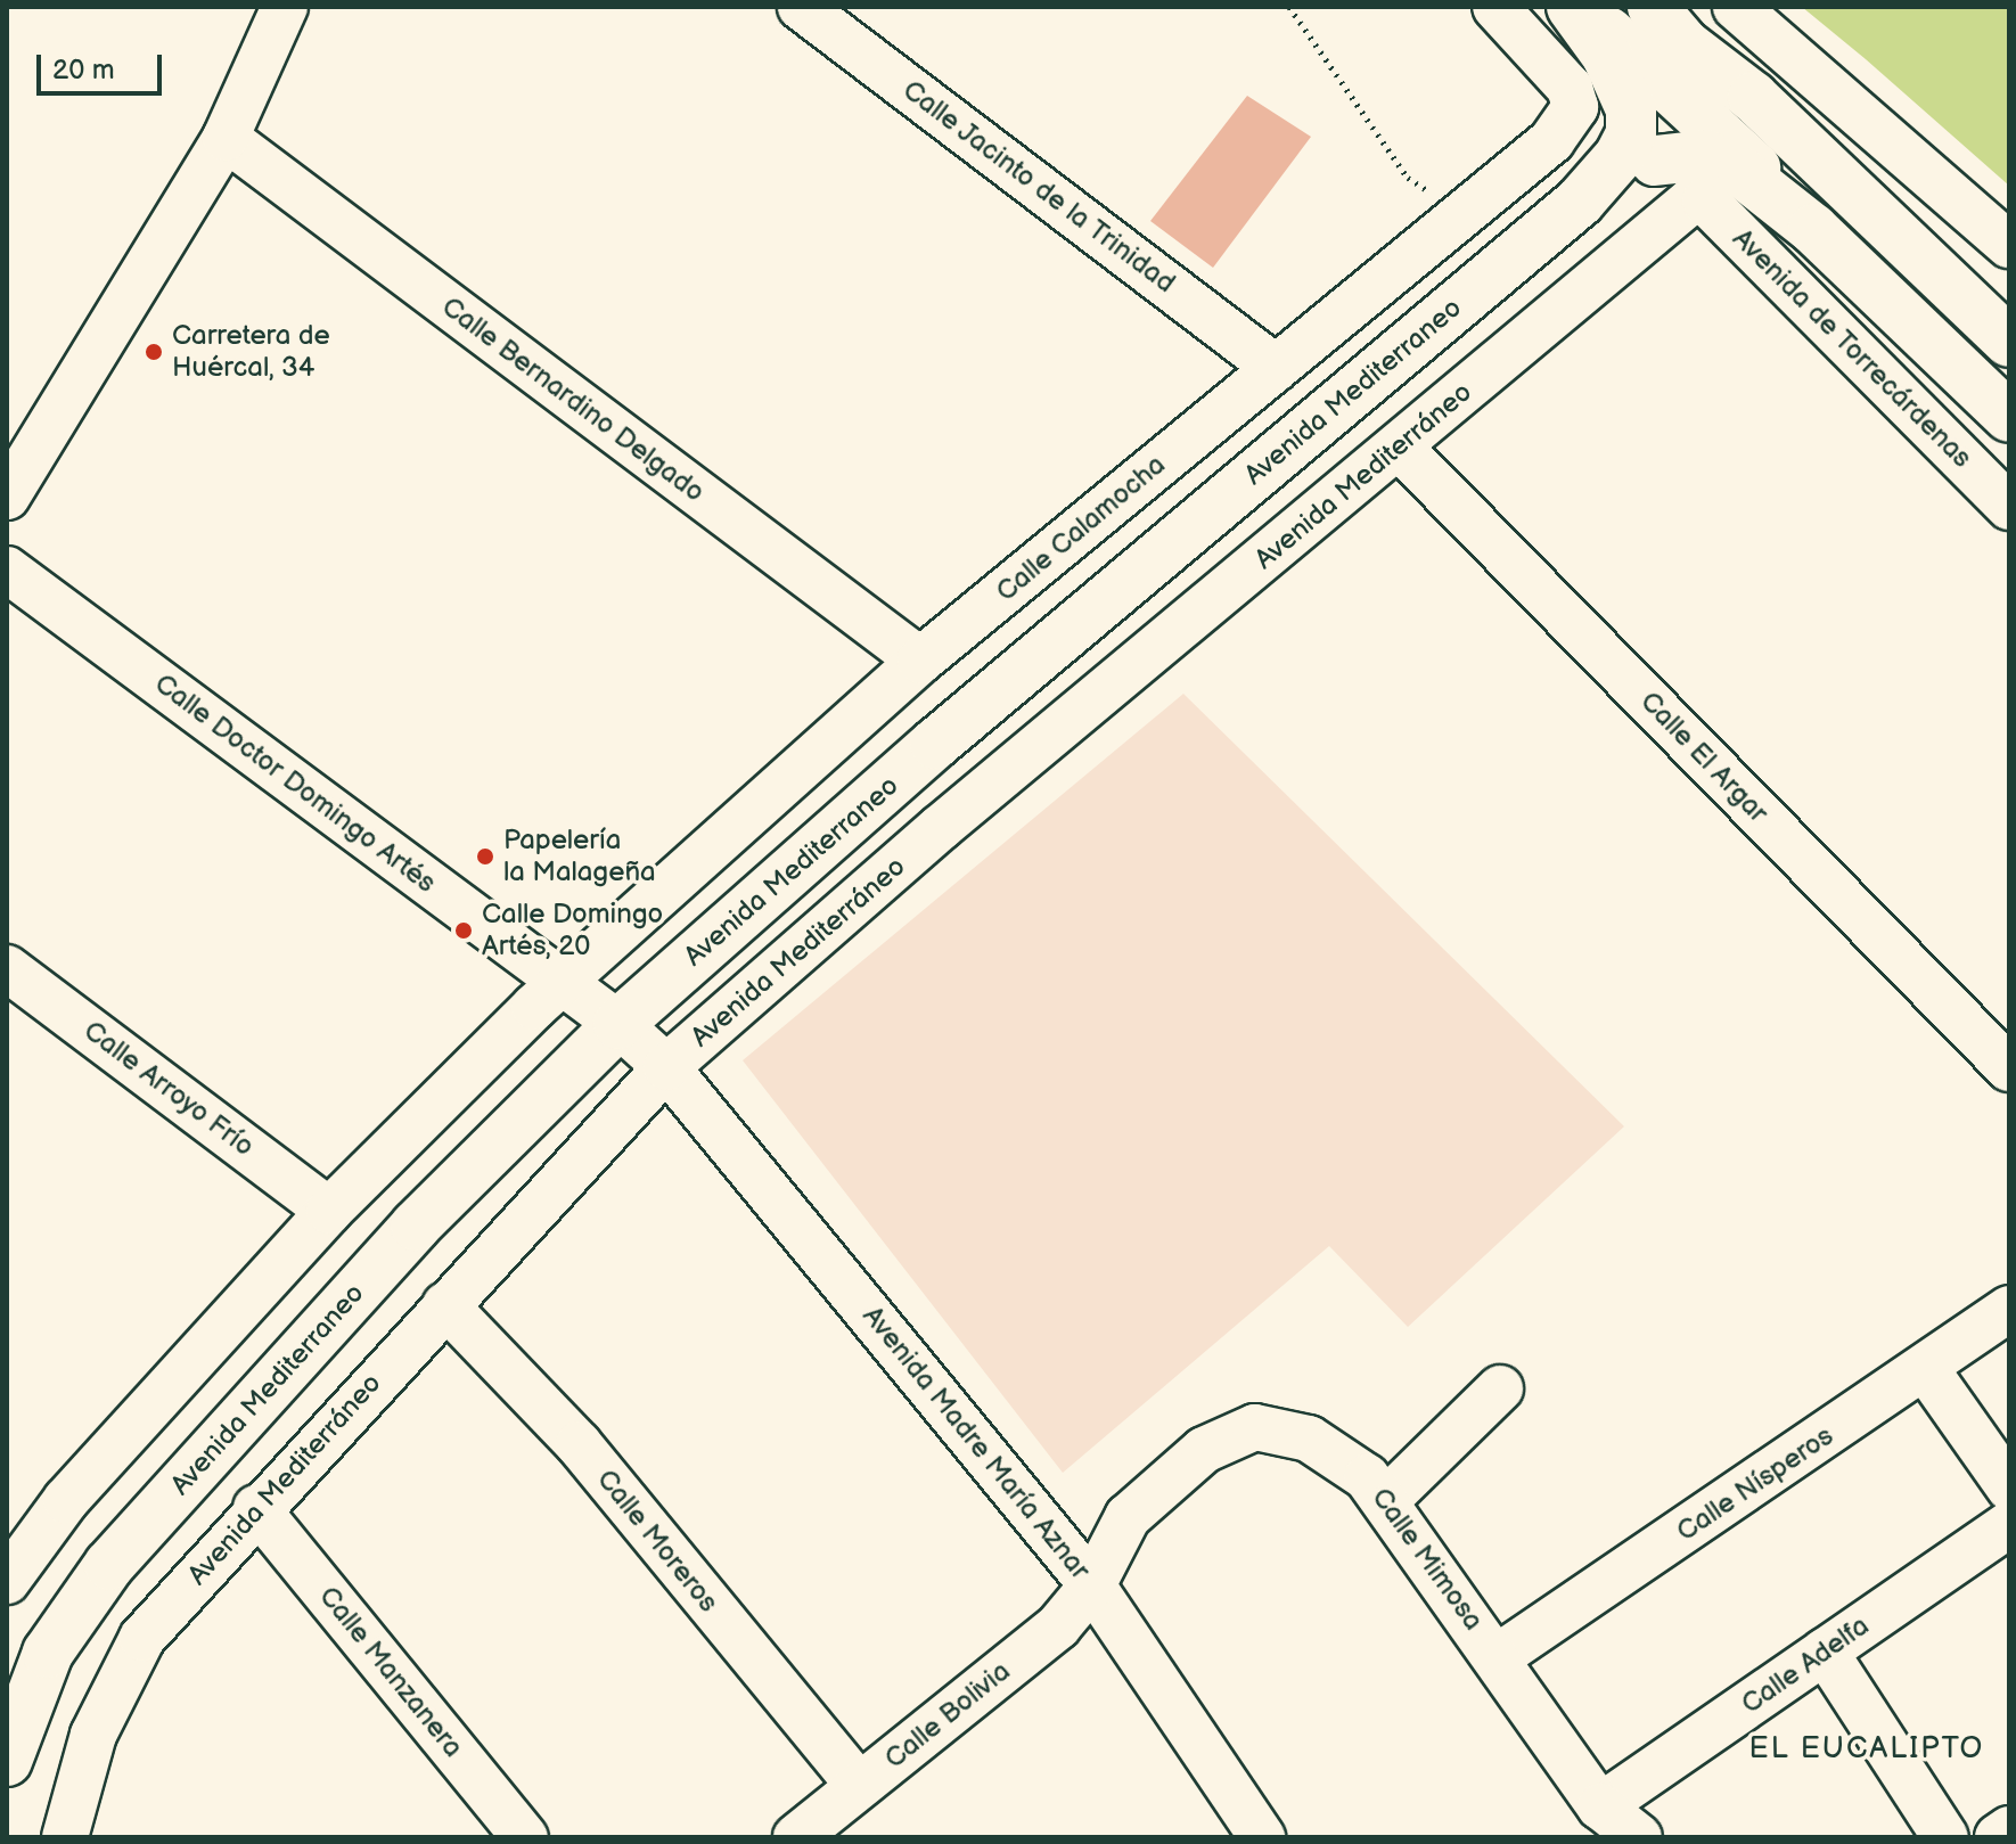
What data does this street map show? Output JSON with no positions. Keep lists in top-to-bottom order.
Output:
{
  "streets": {
    "main road": ["Avenida de Torrecárdenas", "Avenida Mediterraneo"],
    "street": [
      "Calle Jacinto de la Trinidad",
      "Calle Bernardino Delgado",
      "Avenida Mediterráneo",
      "Calle Calamocha",
      "Calle El Argar",
      "Calle Doctor Domingo Artés",
      "Calle Arroyo Frío",
      "Avenida Madre María Aznar",
      "Calle Nísperos",
      "Calle Moreros",
      "Calle Mimosa",
      "Calle Adelfa",
      "Calle Manzanera",
      "Calle Bolivia"
    ]
  },
  "crossings": [
    ["Calle Jacinto de la Trinidad", "Calle Calamocha"],
    ["Avenida de Torrecárdenas", "Avenida Mediterráneo"],
    ["Avenida Mediterraneo", "Calle Doctor Domingo Artés"],
    ["Calle Bernardino Delgado", "Calle Calamocha"],
    ["Avenida Mediterráneo", "Calle El Argar"],
    ["Avenida Mediterráneo", "Calle Doctor Domingo Artés"],
    ["Avenida Mediterráneo", "Avenida Madre María Aznar"],
    ["Avenida Mediterráneo", "Calle Moreros"],
    ["Avenida Mediterráneo", "Calle Manzanera"],
    ["Calle Calamocha", "Calle Doctor Domingo Artés"],
    ["Calle Doctor Domingo Artés", "Avenida Madre María Aznar"],
    ["Avenida Madre María Aznar", "Calle Mimosa"],
    ["Avenida Madre María Aznar", "Calle Bolivia"],
    ["Calle Nísperos", "Calle Mimosa"],
    ["Calle Moreros", "Calle Bolivia"],
    ["Calle Mimosa", "Calle Adelfa"],
    ["Calle Mimosa", "Calle Bolivia"]
  ],
  "districts": ["EL EUCALIPTO"],
  "places": ["Carretera de Huércal, 34", "Papelería la Malageña", "Calle Domingo Artés, 20"],
  "scale_bar": "20 m"
}
